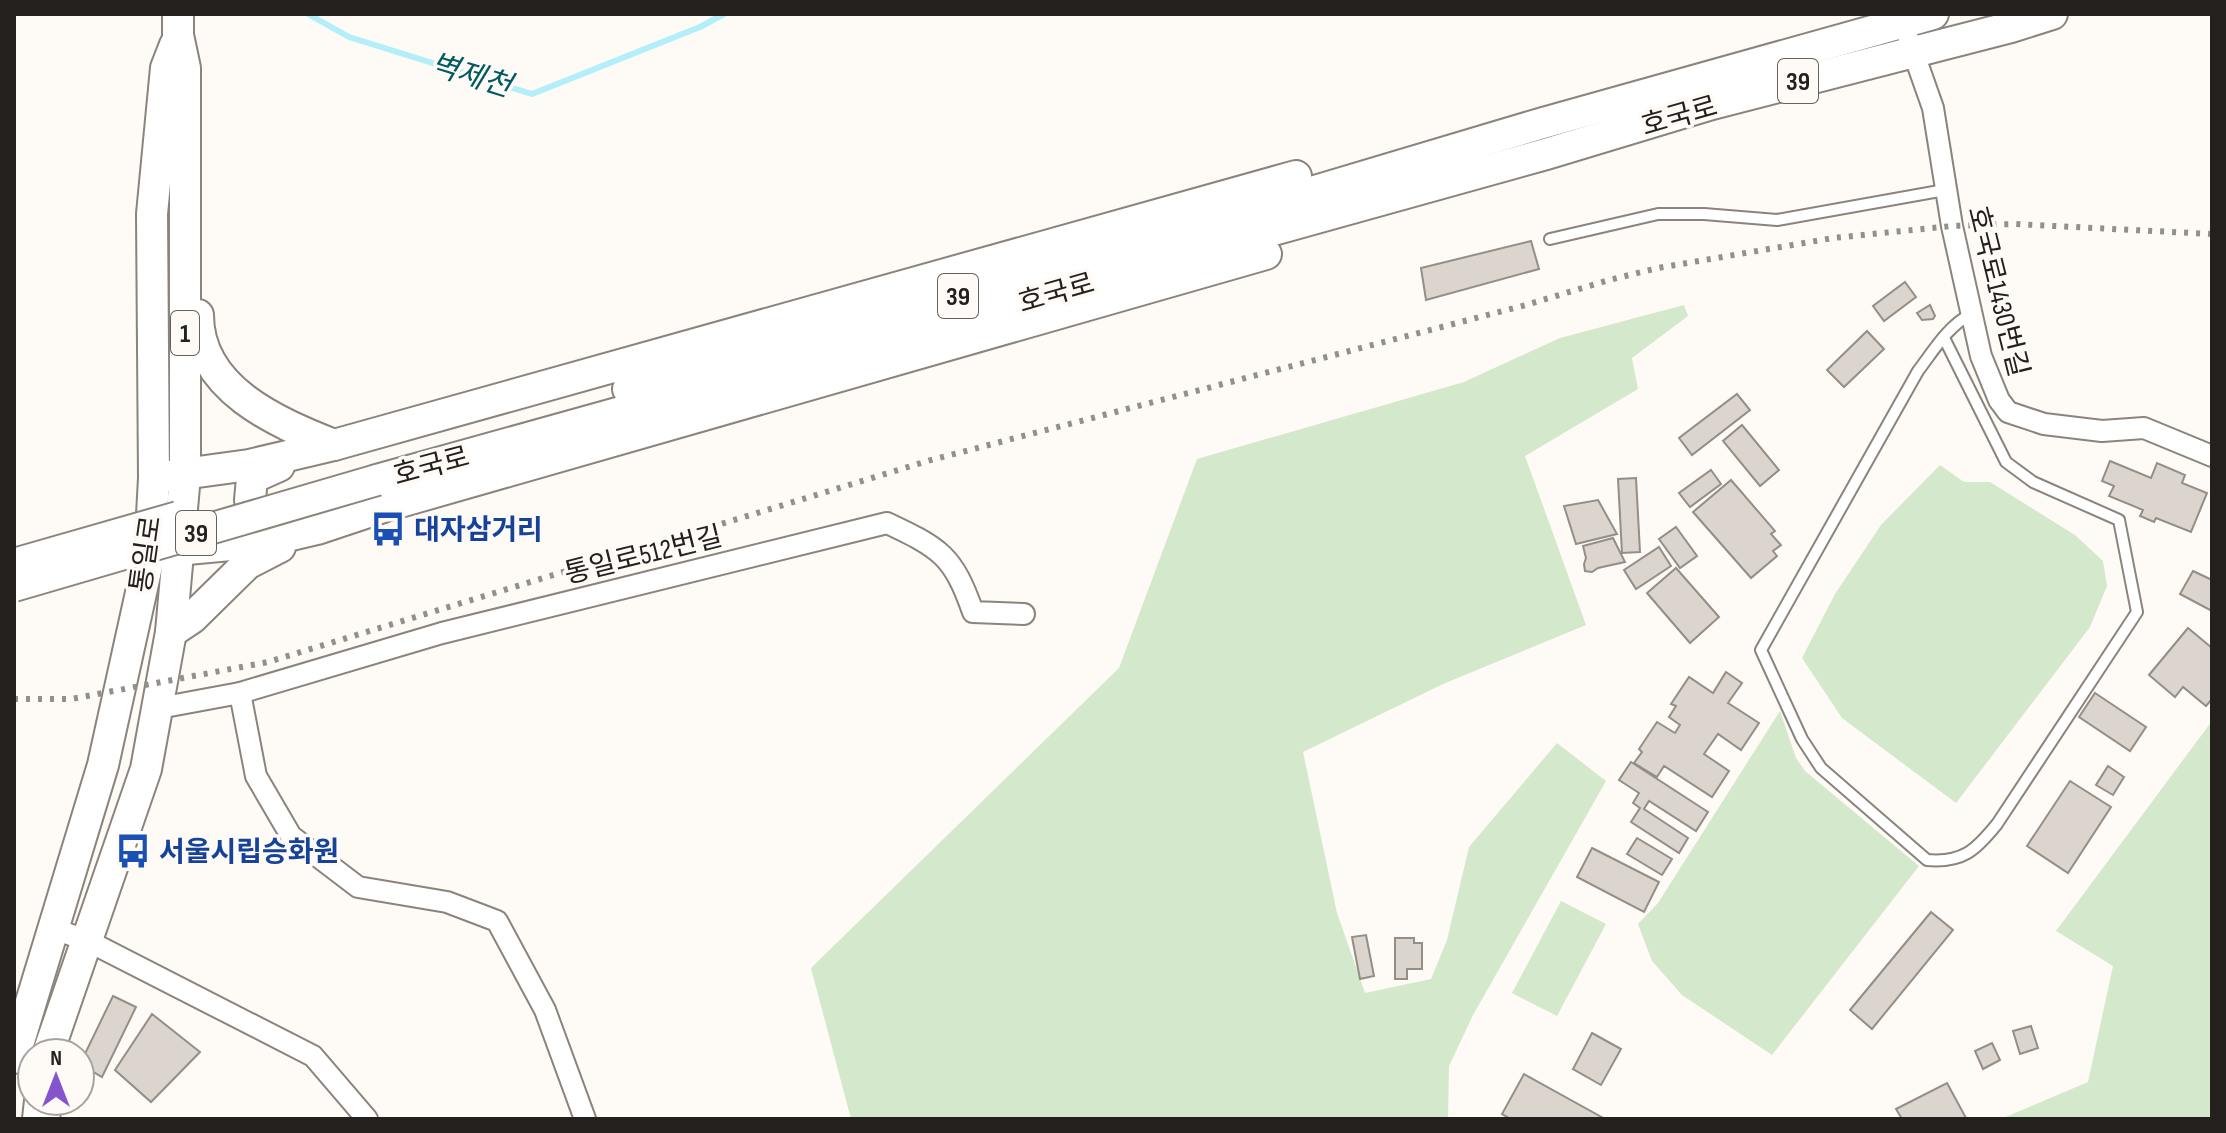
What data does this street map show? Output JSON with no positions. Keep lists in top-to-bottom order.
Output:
{
  "streets": {
    "main road": [
      "39",
      "호국로",
      "1",
      "통일로"
    ],
    "street": ["호국로1430번길", "통일로512번길"]
  },
  "crossings": [
    ["호국로", "호국로1430번길"],
    ["통일로", "통일로512번길"]
  ],
  "water": ["벽제천"],
  "places": {
    "bus stop": ["대자삼거리", "서울시립승화원"]
  },
  "north": "top"
}
